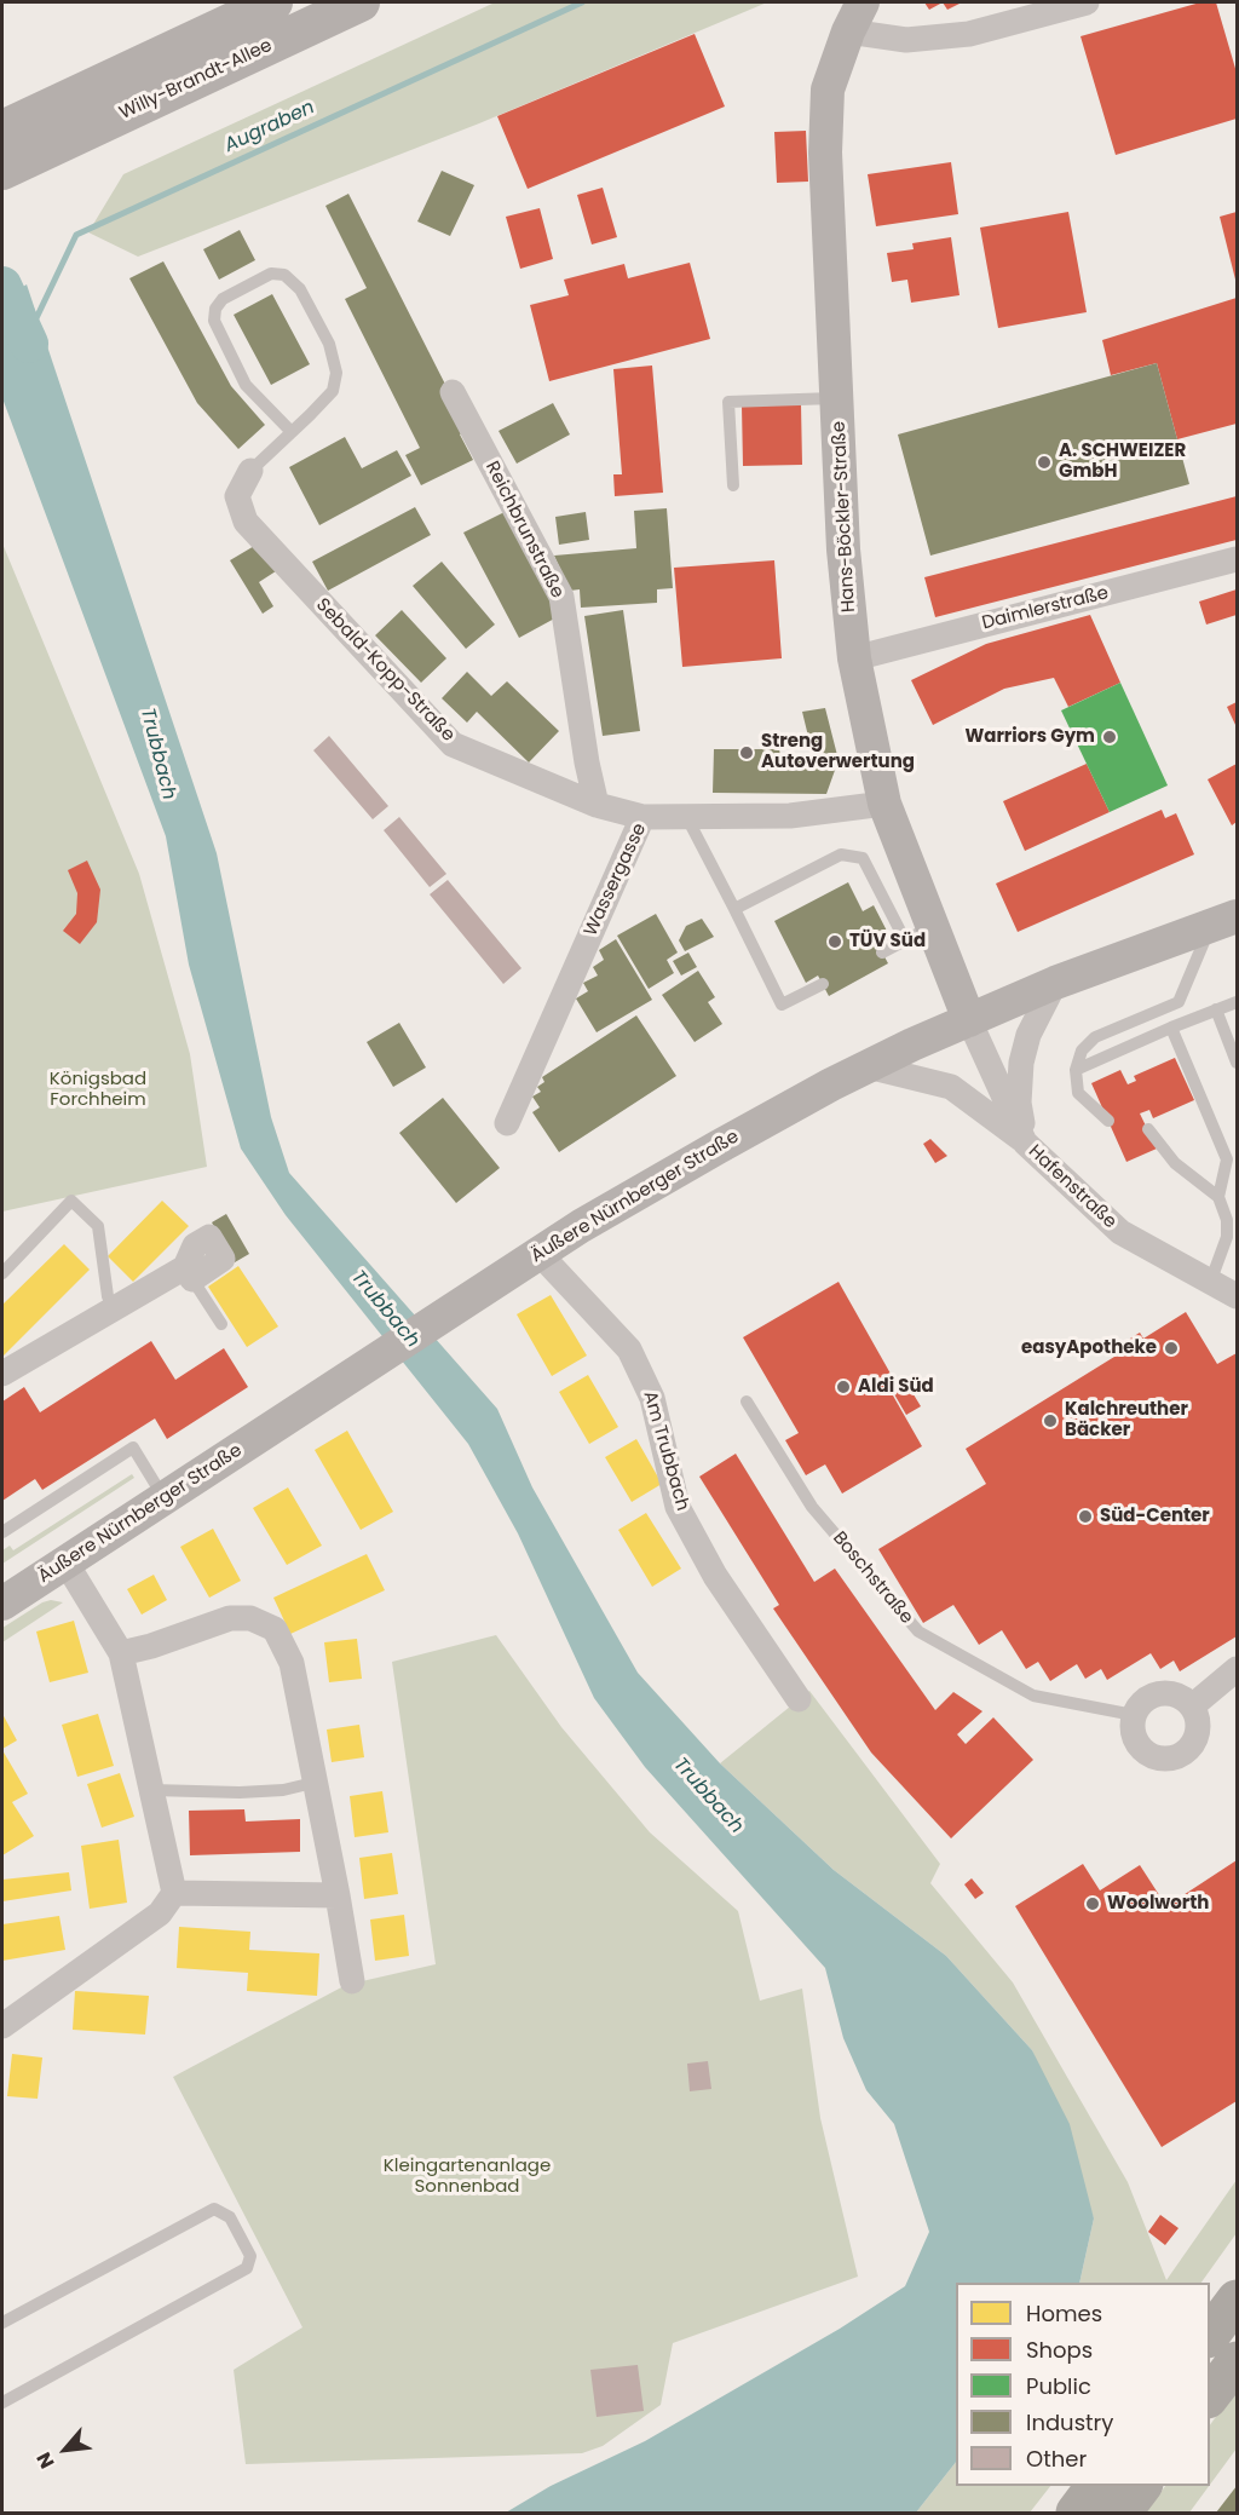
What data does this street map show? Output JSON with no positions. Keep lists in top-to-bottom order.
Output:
{
  "streets": {
    "main road": ["Willy-Brandt-Allee", "Hans-Böckler-Straße", "Äußere Nürnberger Straße"],
    "street": [
      "Reichbrunstraße",
      "Daimlerstraße",
      "Sebald-Kopp-Straße",
      "Wassergasse",
      "Hafenstraße",
      "Am Trubbach"
    ],
    "lane": ["Boschstraße"]
  },
  "crossings": [
    ["Hans-Böckler-Straße", "Daimlerstraße"],
    ["Hans-Böckler-Straße", "Wassergasse"],
    ["Hans-Böckler-Straße", "Hafenstraße"],
    ["Hans-Böckler-Straße", "Äußere Nürnberger Straße"],
    ["Reichbrunstraße", "Sebald-Kopp-Straße"],
    ["Sebald-Kopp-Straße", "Wassergasse"],
    ["Hafenstraße", "Äußere Nürnberger Straße"],
    ["Äußere Nürnberger Straße", "Am Trubbach"]
  ],
  "water": ["Augraben", "Trubbach"],
  "parks": ["Königsbad Forchheim", "Kleingartenanlage Sonnenbad"],
  "places": [
    "A. SCHWEIZER GmbH",
    "Warriors Gym",
    "Streng Autoverwertung",
    "TÜV Süd",
    "easyApotheke",
    "Aldi Süd",
    "Kalchreuther Bäcker",
    "Süd-Center",
    "Woolworth"
  ],
  "legend": [
    "Homes",
    "Shops",
    "Public",
    "Industry",
    "Other"
  ],
  "north": "bottom left"
}
